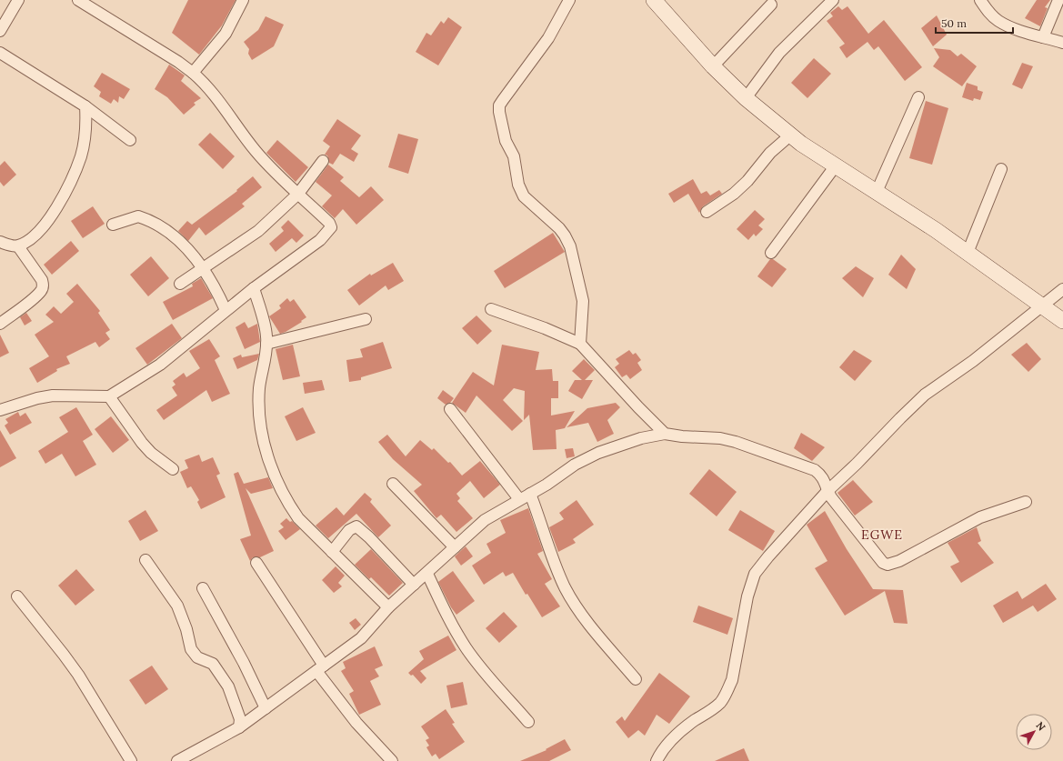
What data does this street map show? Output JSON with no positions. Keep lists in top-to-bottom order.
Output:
{
  "districts": ["EGWE"],
  "scale_bar": "50 m",
  "north": "top right"
}
